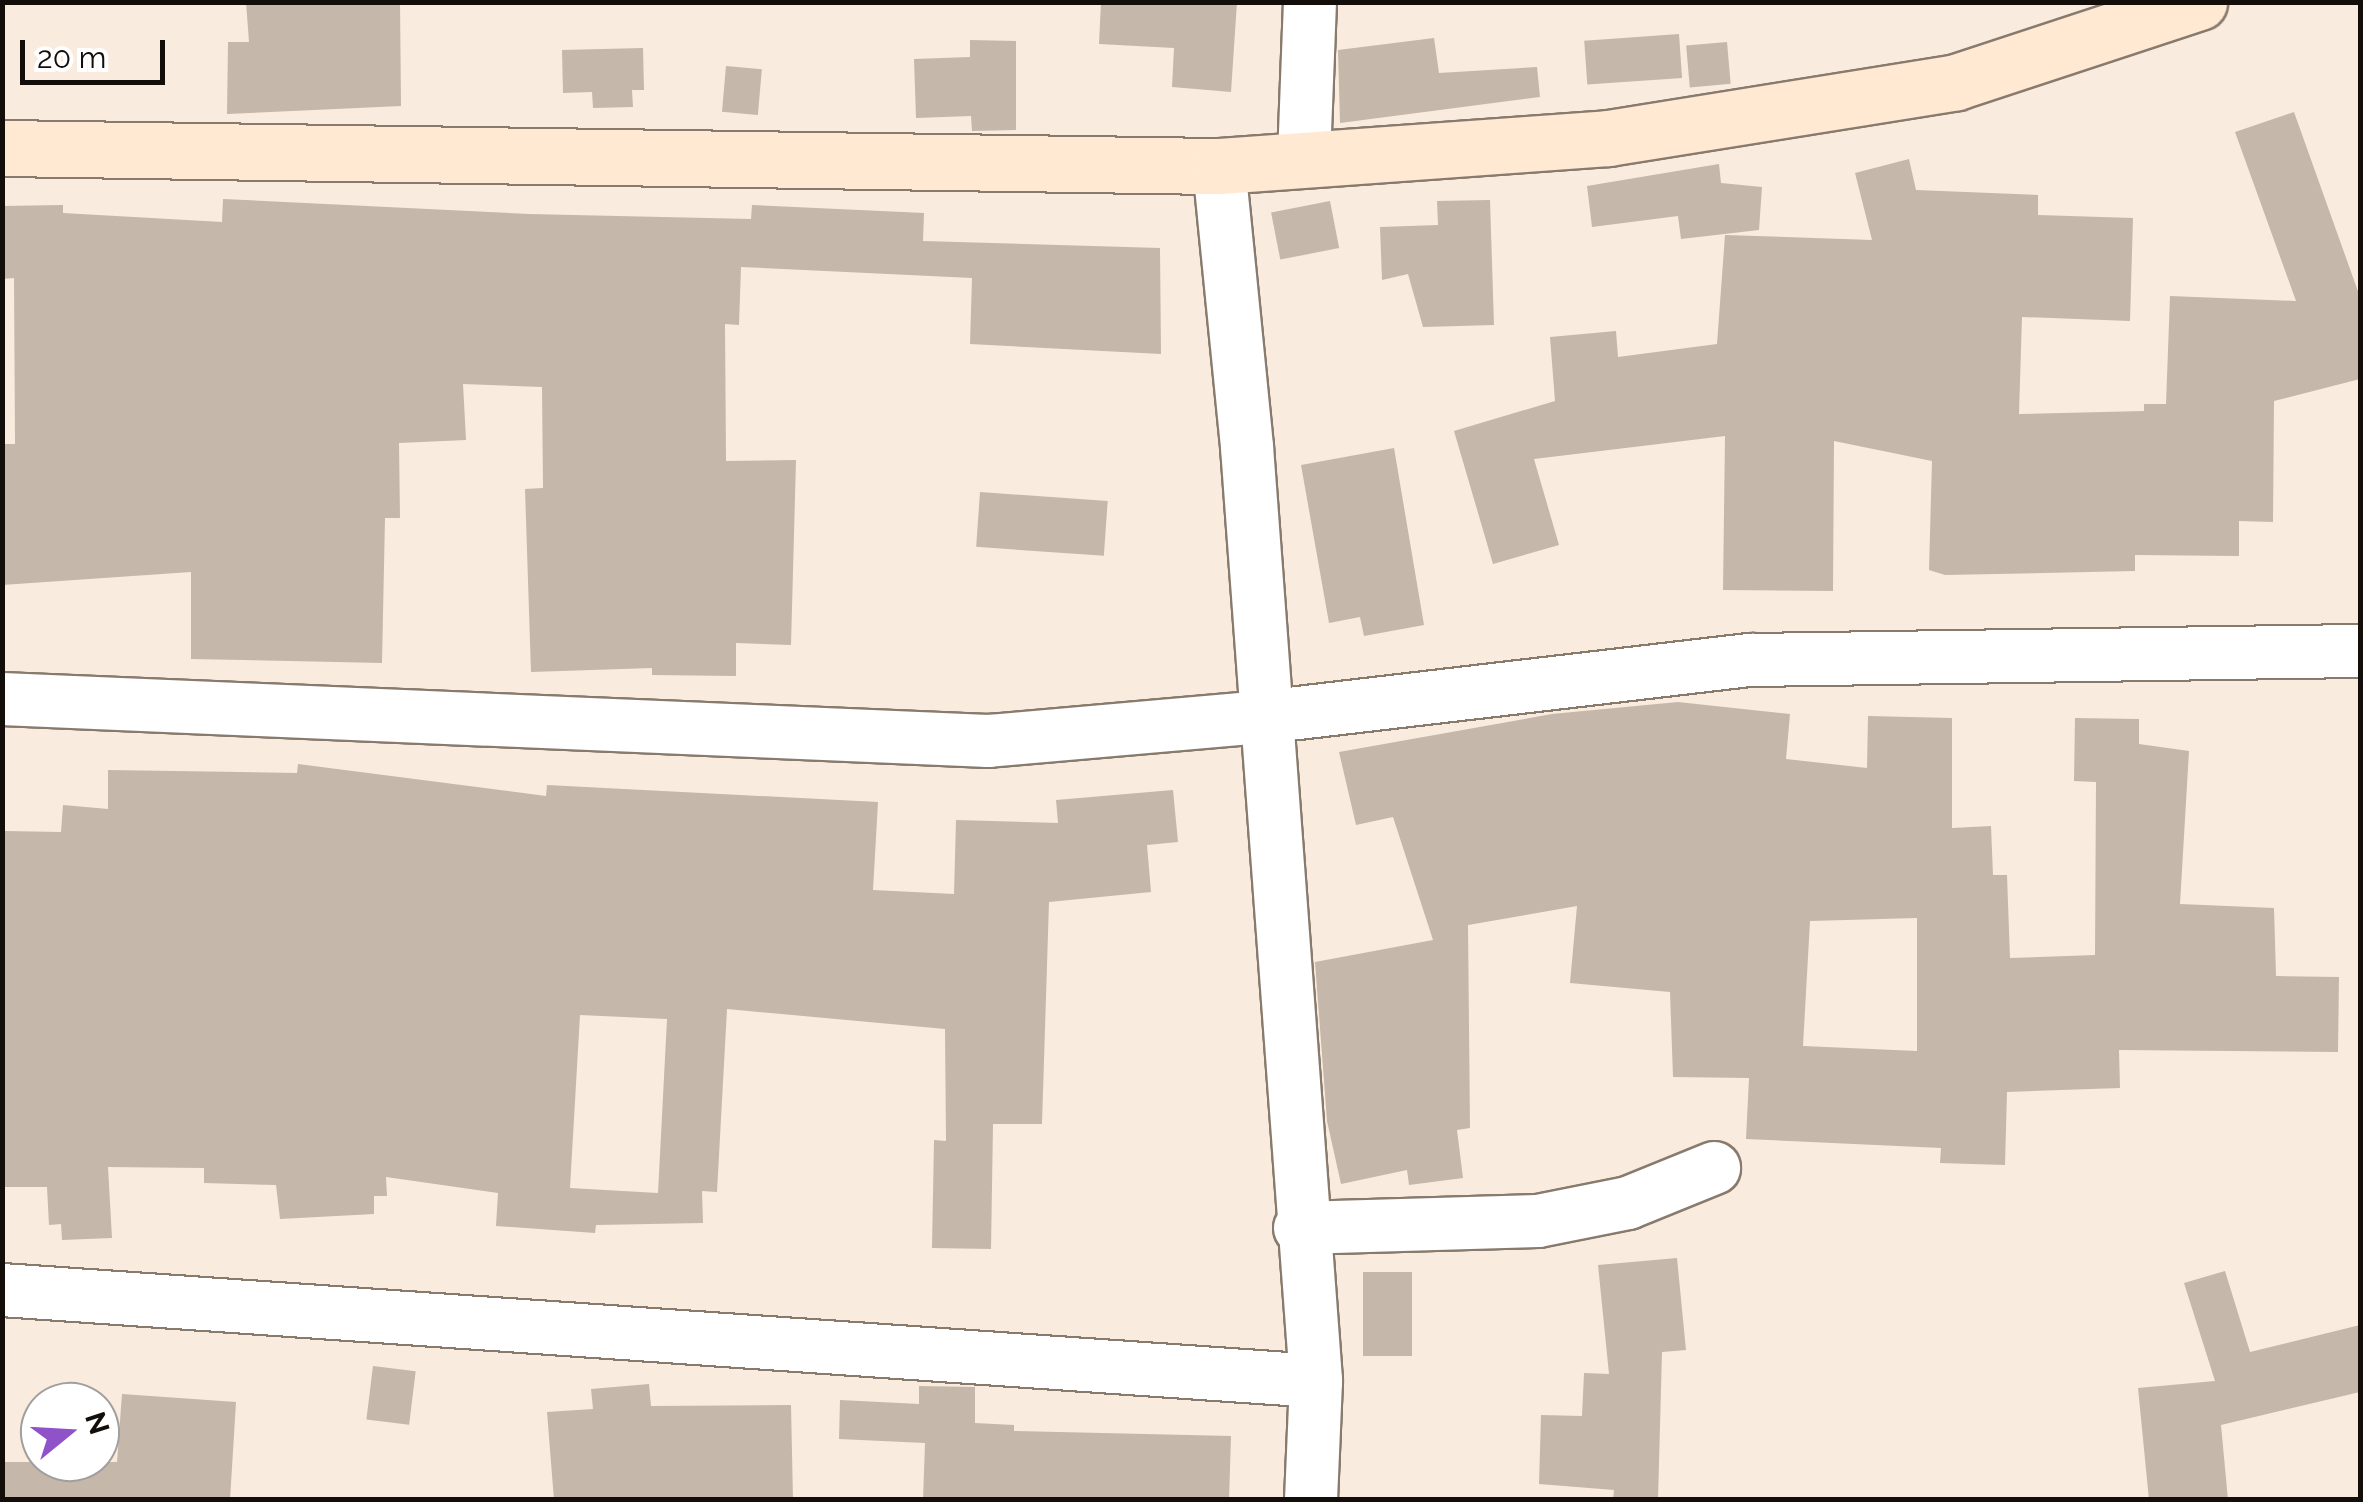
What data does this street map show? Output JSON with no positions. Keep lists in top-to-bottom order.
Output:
{
  "scale_bar": "20 m",
  "north": "right"
}
